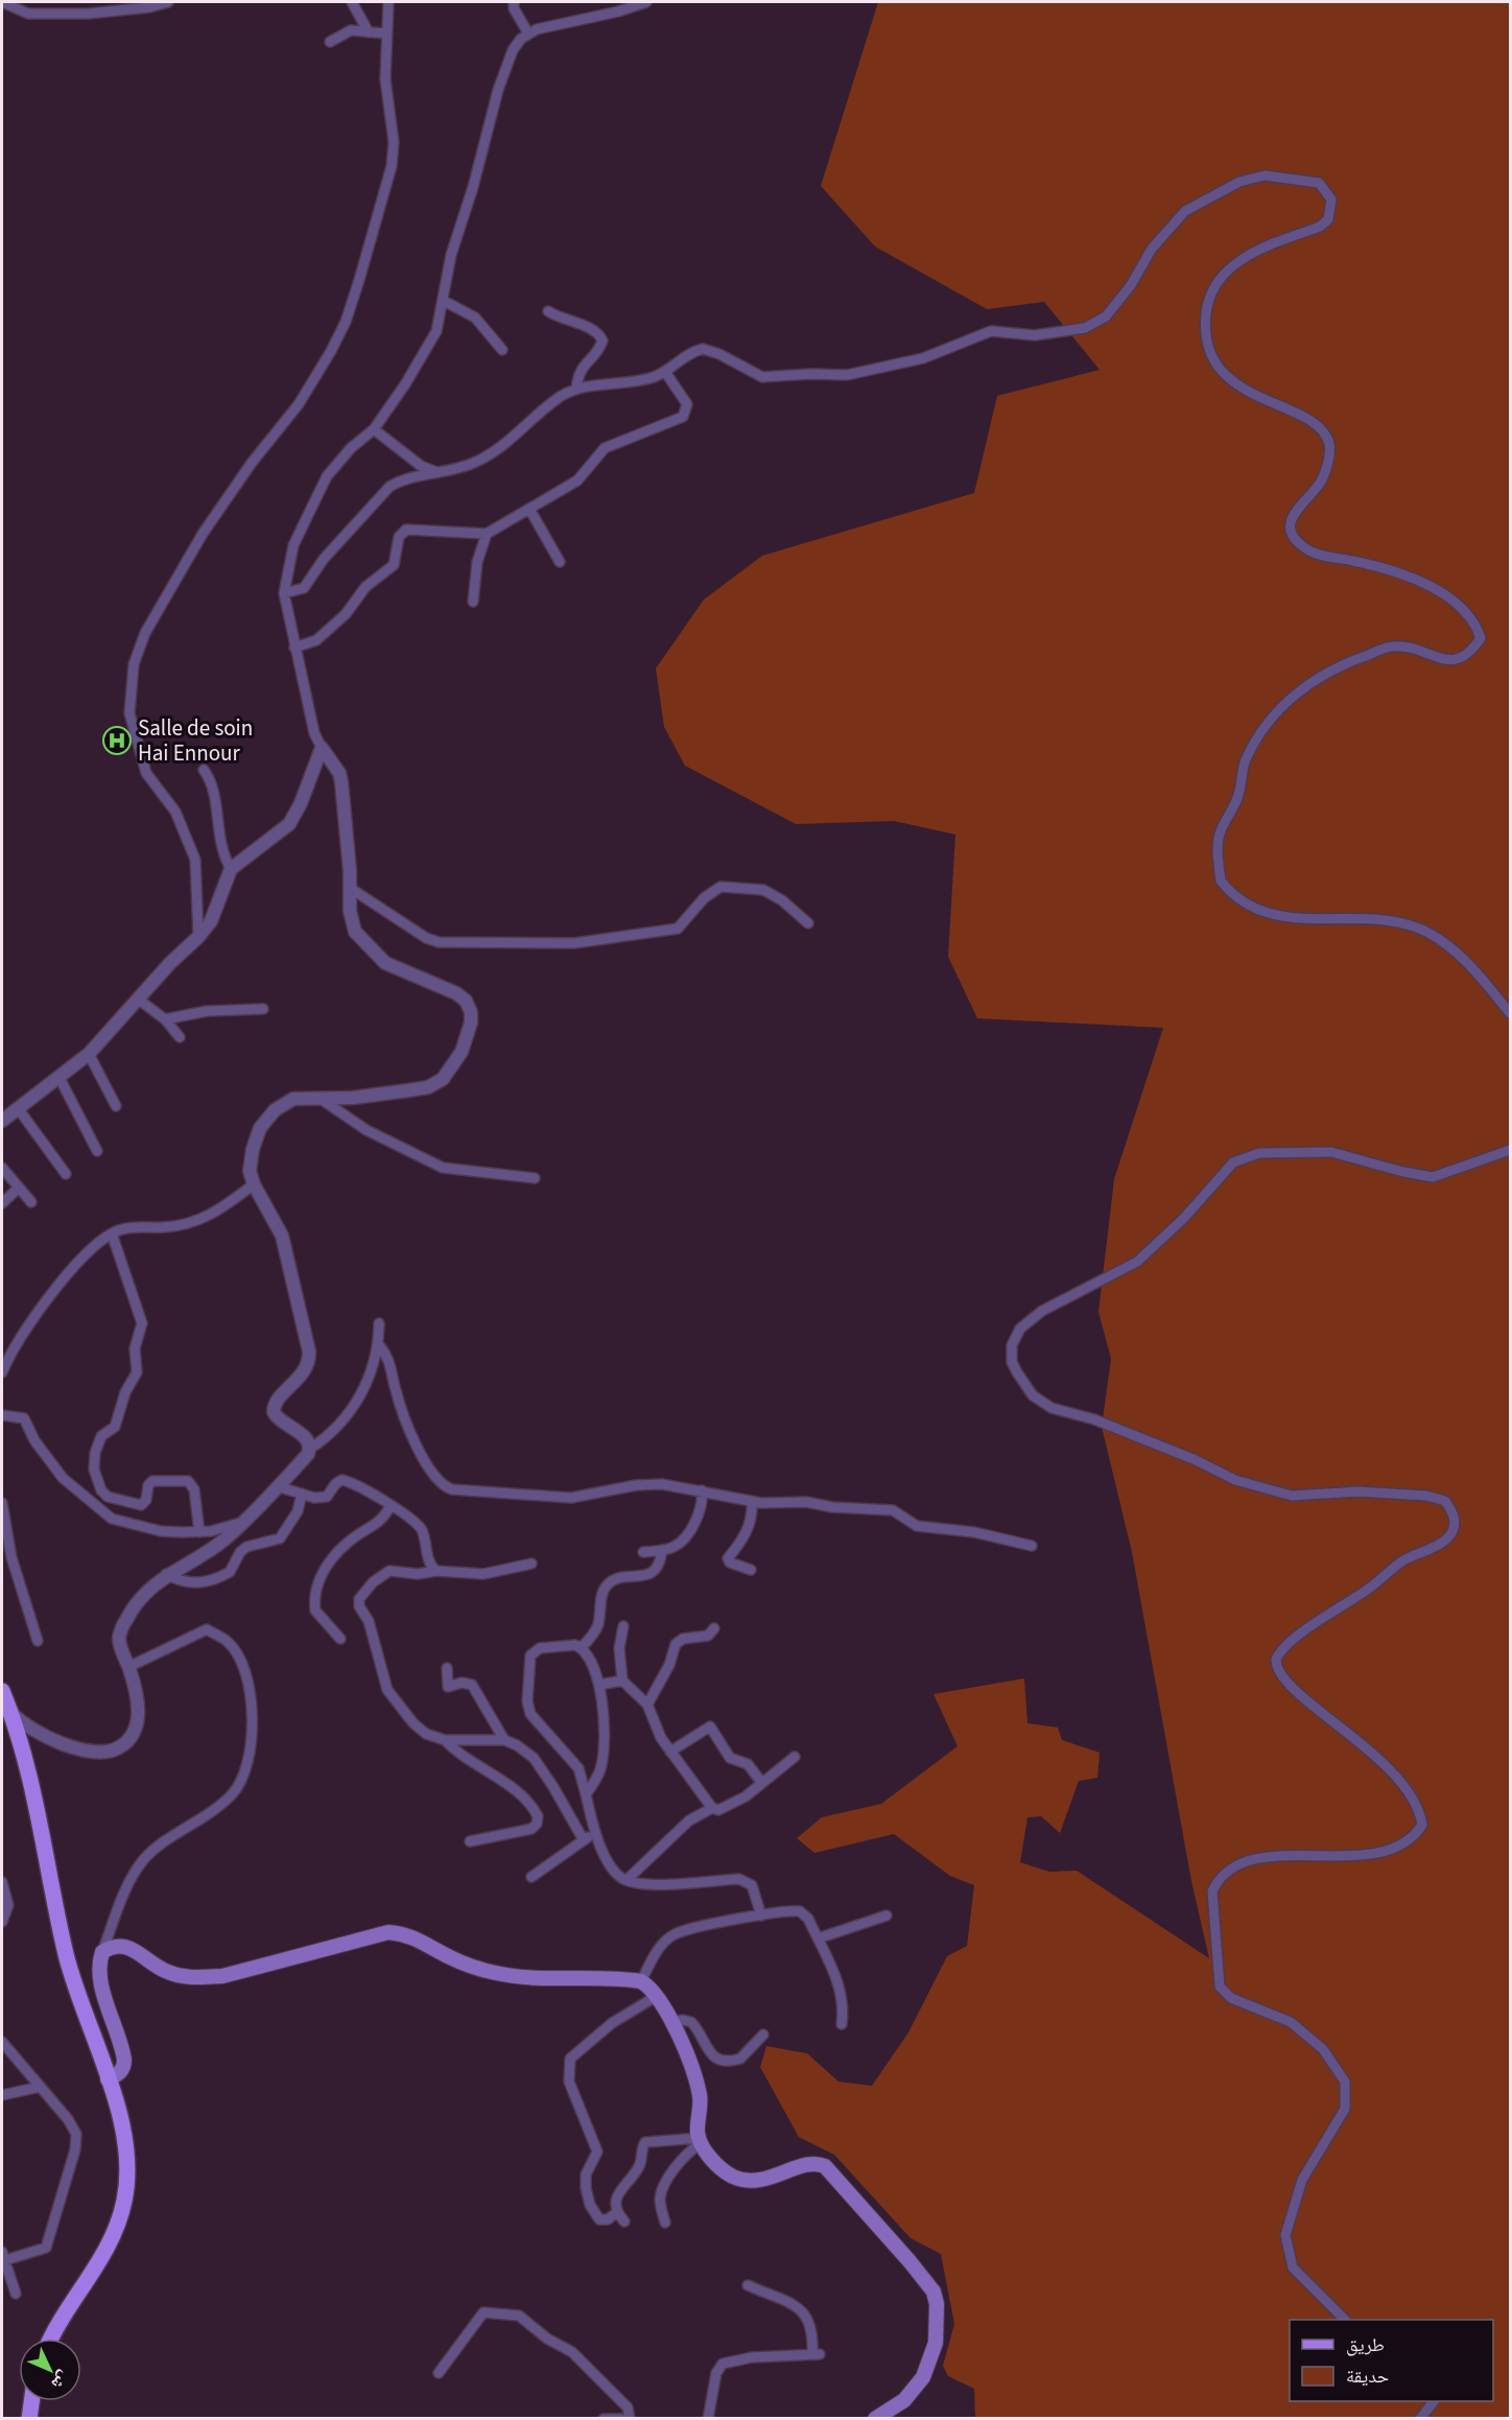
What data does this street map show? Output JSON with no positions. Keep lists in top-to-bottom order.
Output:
{
  "places": {
    "hospital": ["Salle de soin Hai Ennour"]
  },
  "legend": ["طريق", "حديقة"],
  "north": "bottom right"
}
